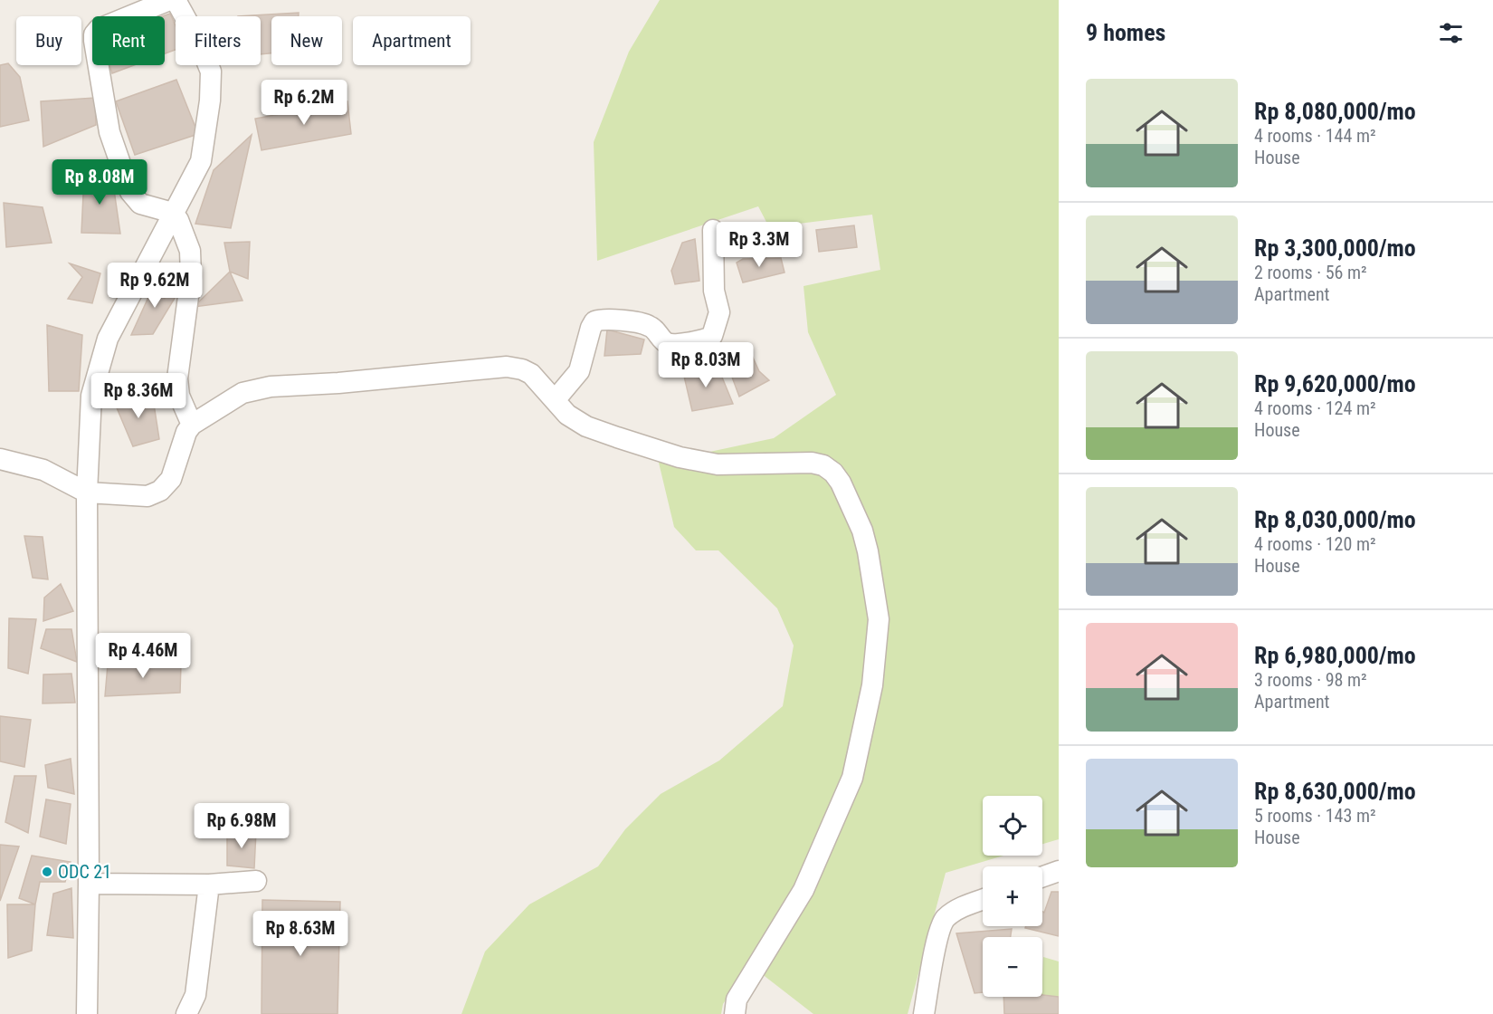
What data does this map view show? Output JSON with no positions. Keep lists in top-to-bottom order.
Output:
{
  "places": ["ODC 21"],
  "page": {
    "heading": "9 homes",
    "chip": [
      "Buy",
      "Rent",
      "Filters",
      "New",
      "Apartment"
    ],
    "list": [
      {
        "name": "Rp 8,080,000/mo",
        "note": "4 rooms · 144 m² · House"
      },
      {
        "name": "Rp 3,300,000/mo",
        "note": "2 rooms · 56 m² · Apartment"
      },
      {
        "name": "Rp 9,620,000/mo",
        "note": "4 rooms · 124 m² · House"
      },
      {
        "name": "Rp 8,030,000/mo",
        "note": "4 rooms · 120 m² · House"
      },
      {
        "name": "Rp 6,980,000/mo",
        "note": "3 rooms · 98 m² · Apartment"
      },
      {
        "name": "Rp 8,630,000/mo",
        "note": "5 rooms · 143 m² · House"
      }
    ],
    "price": [
      "Rp 6.2M",
      "Rp 8.08M",
      "Rp 3.3M",
      "Rp 9.62M",
      "Rp 8.03M",
      "Rp 8.36M",
      "Rp 4.46M",
      "Rp 6.98M",
      "Rp 8.63M"
    ],
    "map_buttons": ["+", "−"]
  }
}
